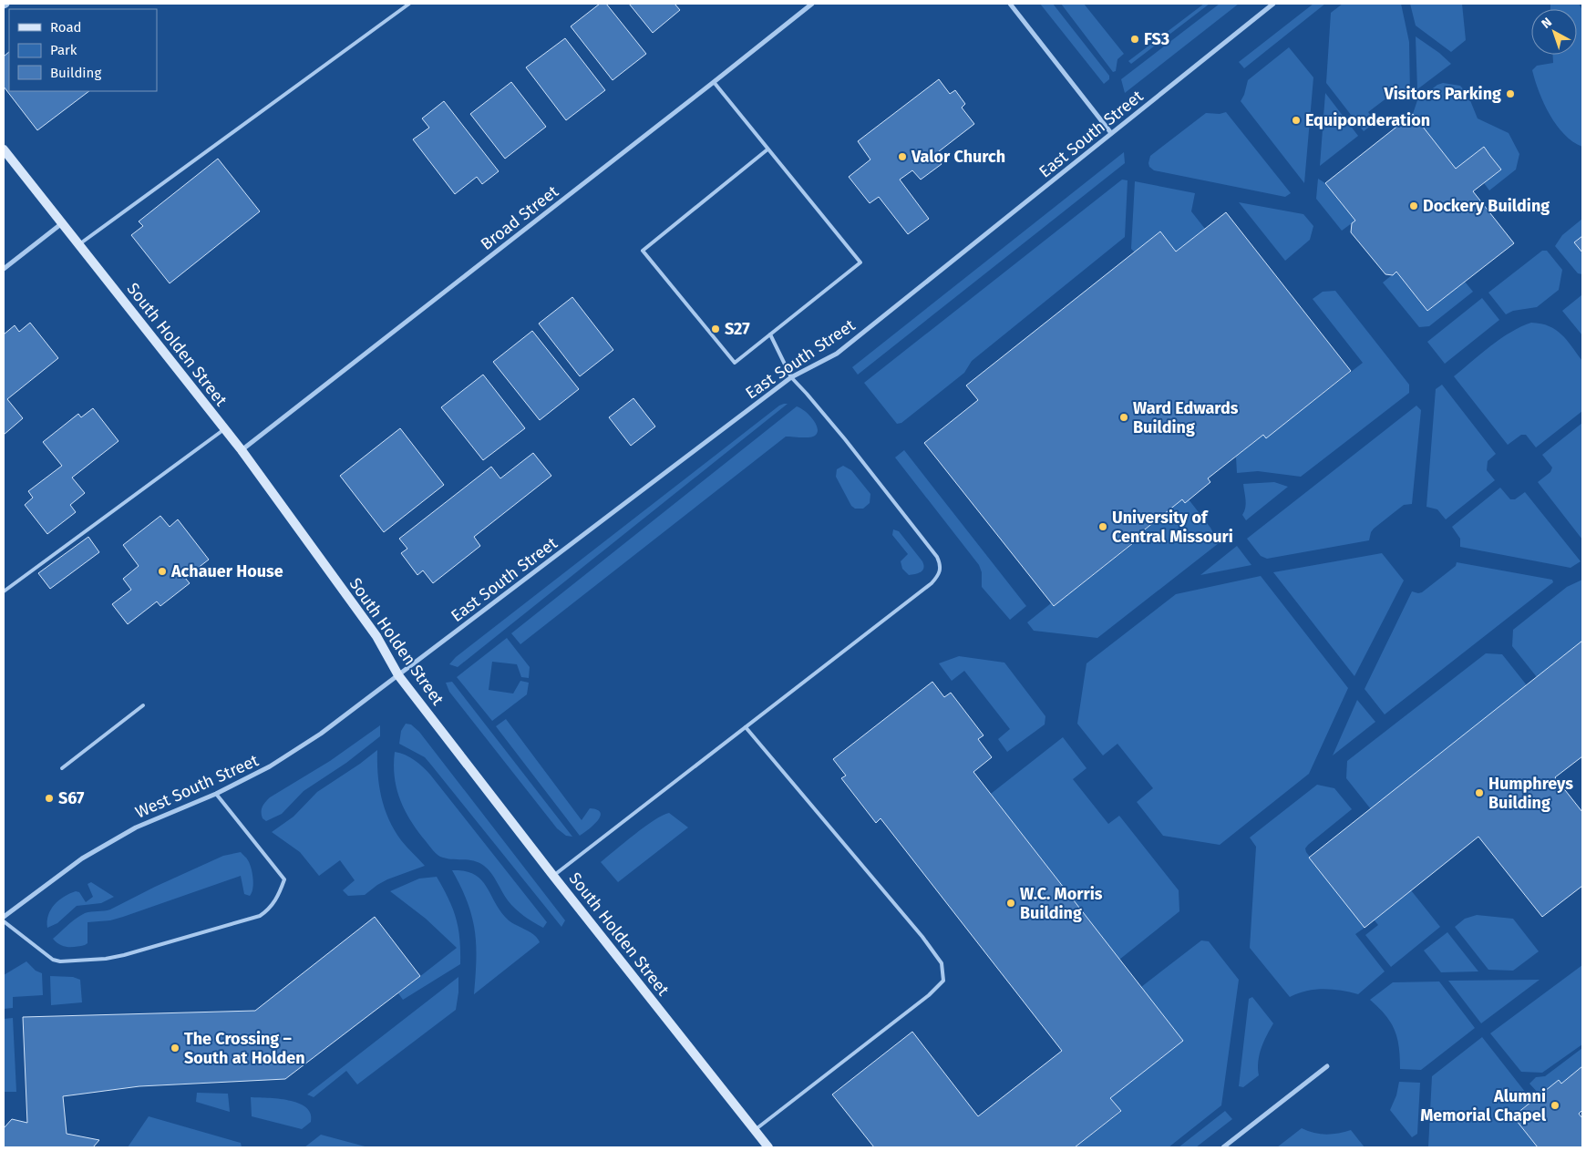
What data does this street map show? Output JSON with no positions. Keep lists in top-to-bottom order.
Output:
{
  "streets": {
    "main road": ["South Holden Street"],
    "street": ["East South Street", "Broad Street", "West South Street"]
  },
  "crossings": [
    ["East South Street", "South Holden Street"],
    ["East South Street", "West South Street"],
    ["Broad Street", "South Holden Street"],
    ["South Holden Street", "West South Street"]
  ],
  "places": [
    "FS3",
    "Visitors Parking",
    "Equiponderation",
    "Valor Church",
    "Dockery Building",
    "S27",
    "Ward Edwards Building",
    "University of Central Missouri",
    "Achauer House",
    "Humphreys Building",
    "S67",
    "W.C. Morris Building",
    "The Crossing – South at Holden",
    "Alumni Memorial Chapel"
  ],
  "legend": ["Road", "Park", "Building"],
  "north": "top left"
}
